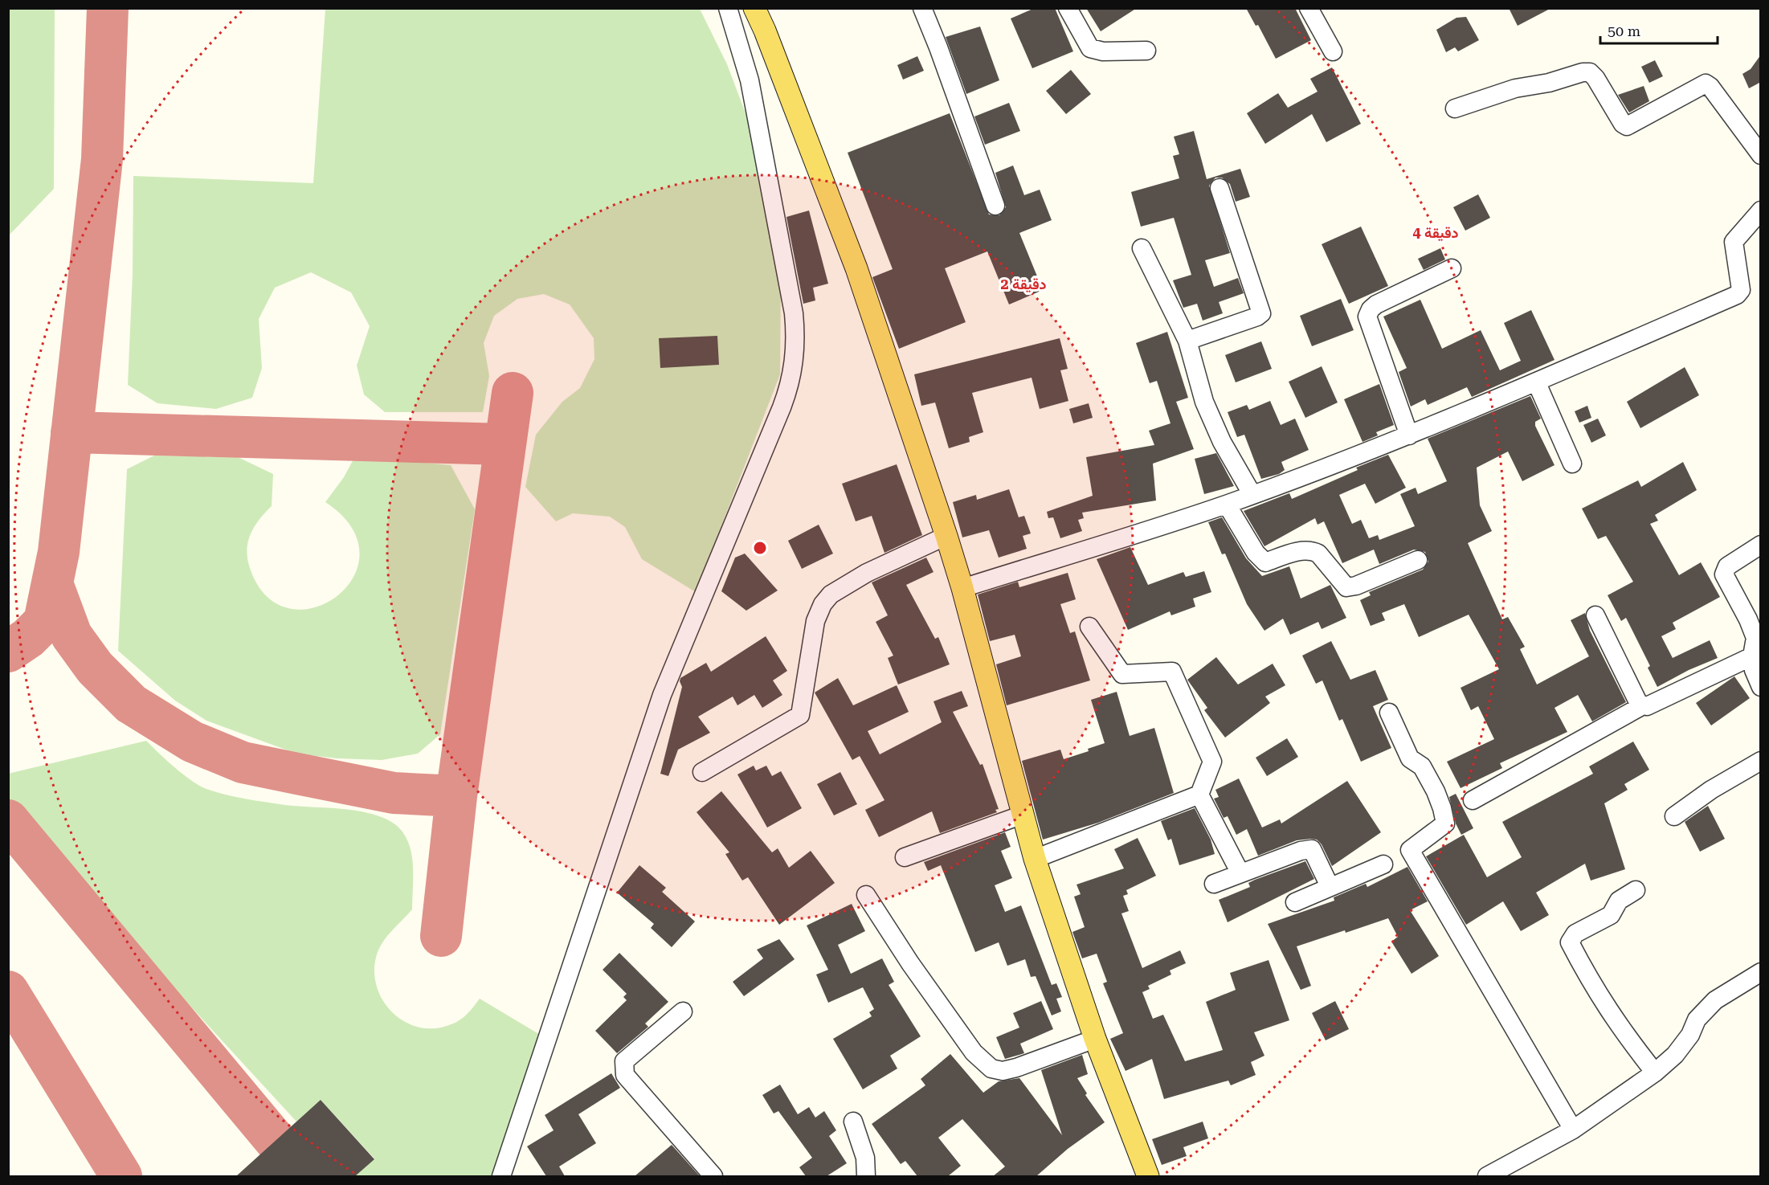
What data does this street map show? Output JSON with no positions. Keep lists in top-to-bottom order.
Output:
{
  "scale_bar": "50 m",
  "rings": ["4 دقيقة", "2 دقيقة"]
}
